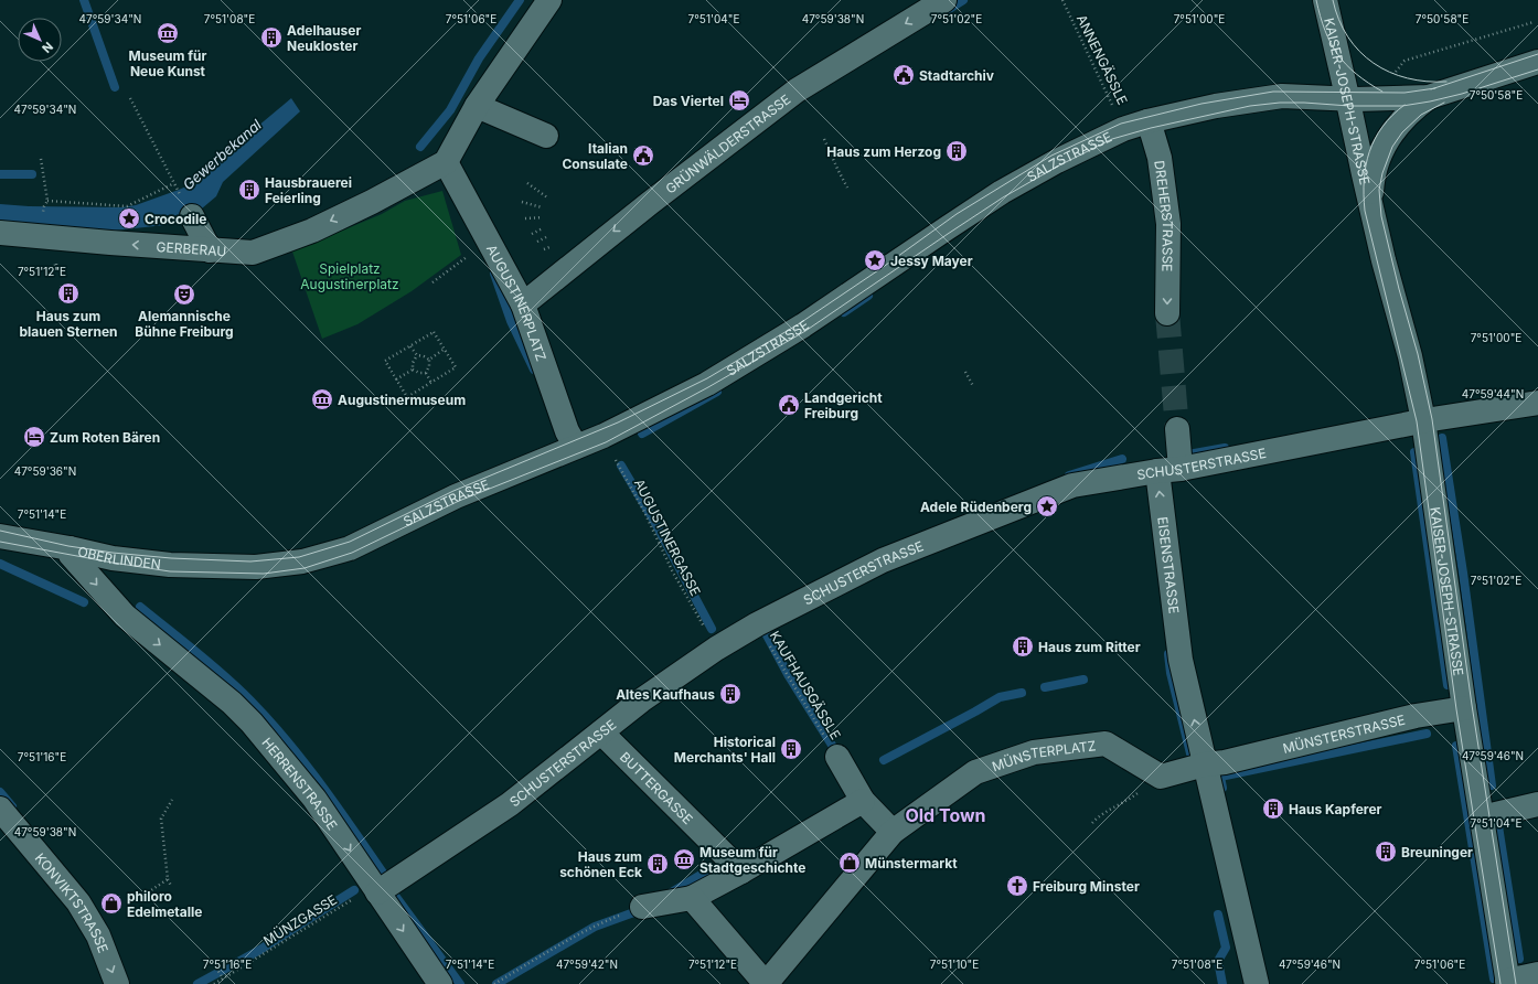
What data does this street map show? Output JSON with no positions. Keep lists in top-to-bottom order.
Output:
{
  "streets": {
    "street": [
      "KAISER-JOSEPH-STRASSE",
      "GRÜNWÄLDERSTRASSE",
      "SALZSTRASSE",
      "DREHERSTRASSE",
      "GERBERAU",
      "AUGUSTINERPLATZ",
      "SCHUSTERSTRASSE",
      "OBERLINDEN",
      "EISENSTRASSE",
      "MÜNSTERSTRASSE",
      "MÜNSTERPLATZ",
      "HERRENSTRASSE",
      "BUTTERGASSE",
      "KONVIKTSTRASSE"
    ],
    "path": [
      "ANNENGÄSSLE",
      "AUGUSTINERGASSE",
      "KAUFHAUSGÄSSLE",
      "MÜNZGASSE"
    ]
  },
  "crossings": [
    ["ANNENGÄSSLE", "SALZSTRASSE"],
    ["KAISER-JOSEPH-STRASSE", "SALZSTRASSE"],
    ["KAISER-JOSEPH-STRASSE", "SCHUSTERSTRASSE"],
    ["KAISER-JOSEPH-STRASSE", "MÜNSTERSTRASSE"],
    ["GRÜNWÄLDERSTRASSE", "AUGUSTINERPLATZ"],
    ["SALZSTRASSE", "DREHERSTRASSE"],
    ["SALZSTRASSE", "AUGUSTINERPLATZ"],
    ["SALZSTRASSE", "AUGUSTINERGASSE"],
    ["SALZSTRASSE", "OBERLINDEN"],
    ["GERBERAU", "AUGUSTINERPLATZ"],
    ["SCHUSTERSTRASSE", "AUGUSTINERGASSE"],
    ["SCHUSTERSTRASSE", "EISENSTRASSE"],
    ["SCHUSTERSTRASSE", "KAUFHAUSGÄSSLE"],
    ["SCHUSTERSTRASSE", "HERRENSTRASSE"],
    ["SCHUSTERSTRASSE", "BUTTERGASSE"],
    ["SCHUSTERSTRASSE", "MÜNZGASSE"],
    ["OBERLINDEN", "HERRENSTRASSE"],
    ["EISENSTRASSE", "MÜNSTERSTRASSE"],
    ["HERRENSTRASSE", "MÜNZGASSE"]
  ],
  "one_way": [
    "DREHERSTRASSE",
    "GERBERAU",
    "EISENSTRASSE",
    "HERRENSTRASSE",
    "KONVIKTSTRASSE"
  ],
  "districts": ["Old Town"],
  "water": ["Gewerbekanal"],
  "parks": ["Spielplatz Augustinerplatz"],
  "places": {
    "museum": ["Museum für Neue Kunst", "Augustinermuseum", "Museum für Stadtgeschichte"],
    "building": [
      "Adelhauser Neukloster",
      "Haus zum Herzog",
      "Hausbrauerei Feierling",
      "Haus zum blauen Sternen",
      "Haus zum Ritter",
      "Altes Kaufhaus",
      "Historical Merchants' Hall",
      "Haus Kapferer",
      "Breuninger",
      "Haus zum schönen Eck"
    ],
    "public building": ["Stadtarchiv", "Italian Consulate", "Landgericht Freiburg"],
    "hotel": ["Das Viertel", "Zum Roten Bären"],
    "place": ["Crocodile", "Jessy Mayer", "Adele Rüdenberg"],
    "theatre": ["Alemannische Bühne Freiburg"],
    "shop": ["Münstermarkt", "philoro Edelmetalle"],
    "church": ["Freiburg Minster"]
  },
  "north": "bottom right",
  "coordinates": [
    "47°59'34\"N",
    "7°51'08\"E",
    "7°51'06\"E",
    "7°51'04\"E",
    "47°59'38\"N",
    "7°51'02\"E",
    "7°51'00\"E",
    "7°50'58\"E",
    "7°51'12\"E",
    "47°59'44\"N",
    "47°59'36\"N",
    "7°51'14\"E",
    "47°59'46\"N",
    "7°51'16\"E",
    "47°59'42\"N",
    "7°51'10\"E"
  ]
}
